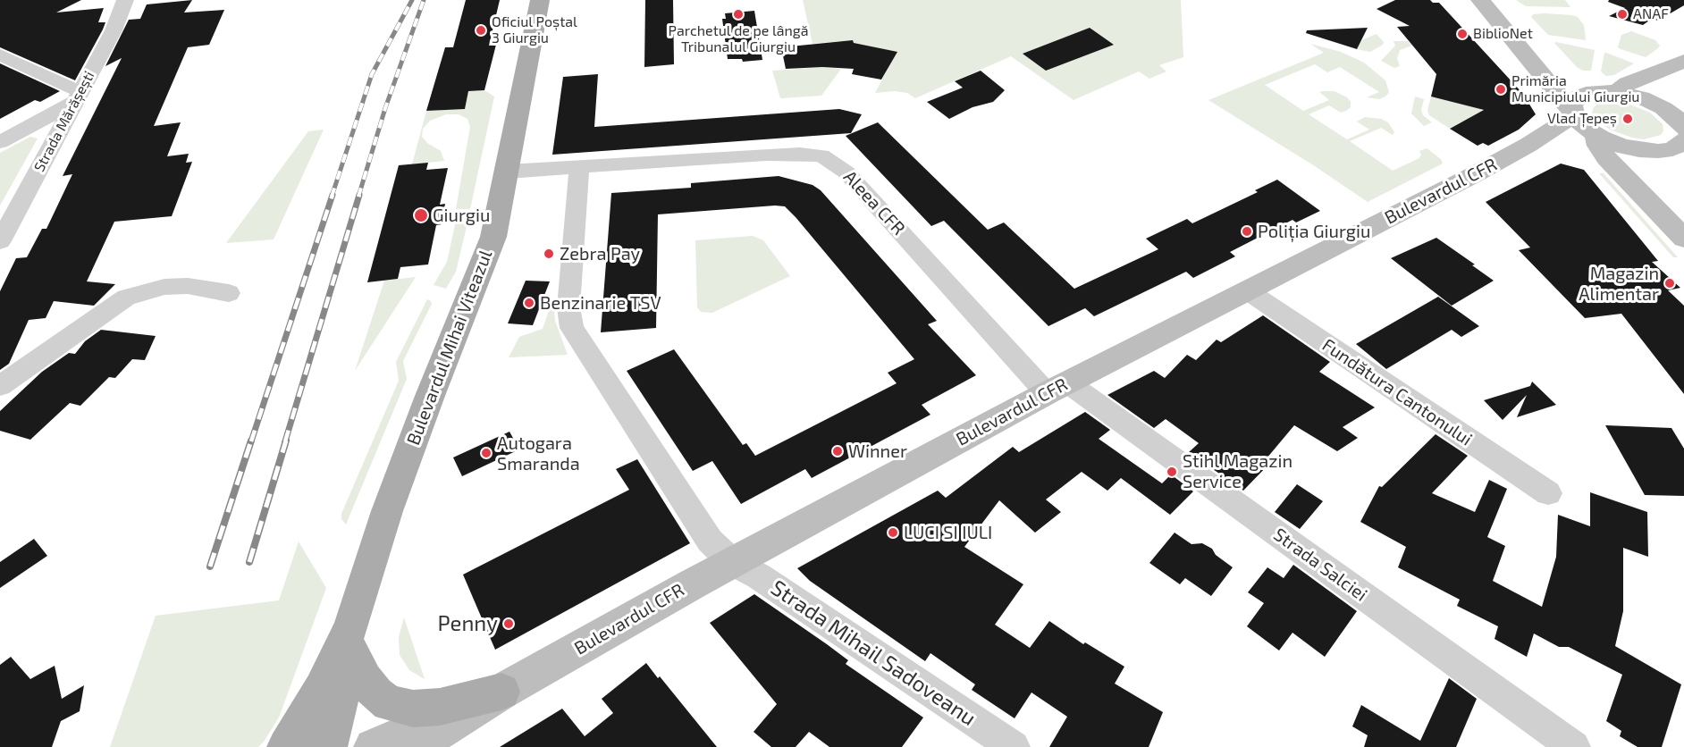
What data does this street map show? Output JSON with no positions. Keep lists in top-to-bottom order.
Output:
{
  "streets": {
    "main road": ["Bulevardul CFR", "Bulevardul Mihai Viteazul"],
    "street": [
      "Strada Mărășești",
      "Aleea CFR",
      "Fundătura Cantonului",
      "Strada Salciei",
      "Strada Mihail Sadoveanu"
    ]
  },
  "crossings": [
    ["Bulevardul CFR", "Aleea CFR"],
    ["Bulevardul CFR", "Fundătura Cantonului"],
    ["Bulevardul CFR", "Strada Salciei"],
    ["Bulevardul CFR", "Strada Mihail Sadoveanu"],
    ["Aleea CFR", "Bulevardul Mihai Viteazul"],
    ["Aleea CFR", "Strada Salciei"],
    ["Aleea CFR", "Strada Mihail Sadoveanu"]
  ],
  "places": [
    "Parchetul de pe lângă Tribunalul Giurgiu",
    "ANAF",
    "Oficiul Poștal 3 Giurgiu",
    "BiblioNet",
    "Primăria Municipiului Giurgiu",
    "Vlad Țepeș",
    "Giurgiu",
    "Poliția Giurgiu",
    "Zebra Pay",
    "Magazin Alimentar",
    "Benzinarie TSV",
    "Winner",
    "Autogara Smaranda",
    "Stihl Magazin Service",
    "LUCI SI IULI",
    "Penny"
  ]
}
